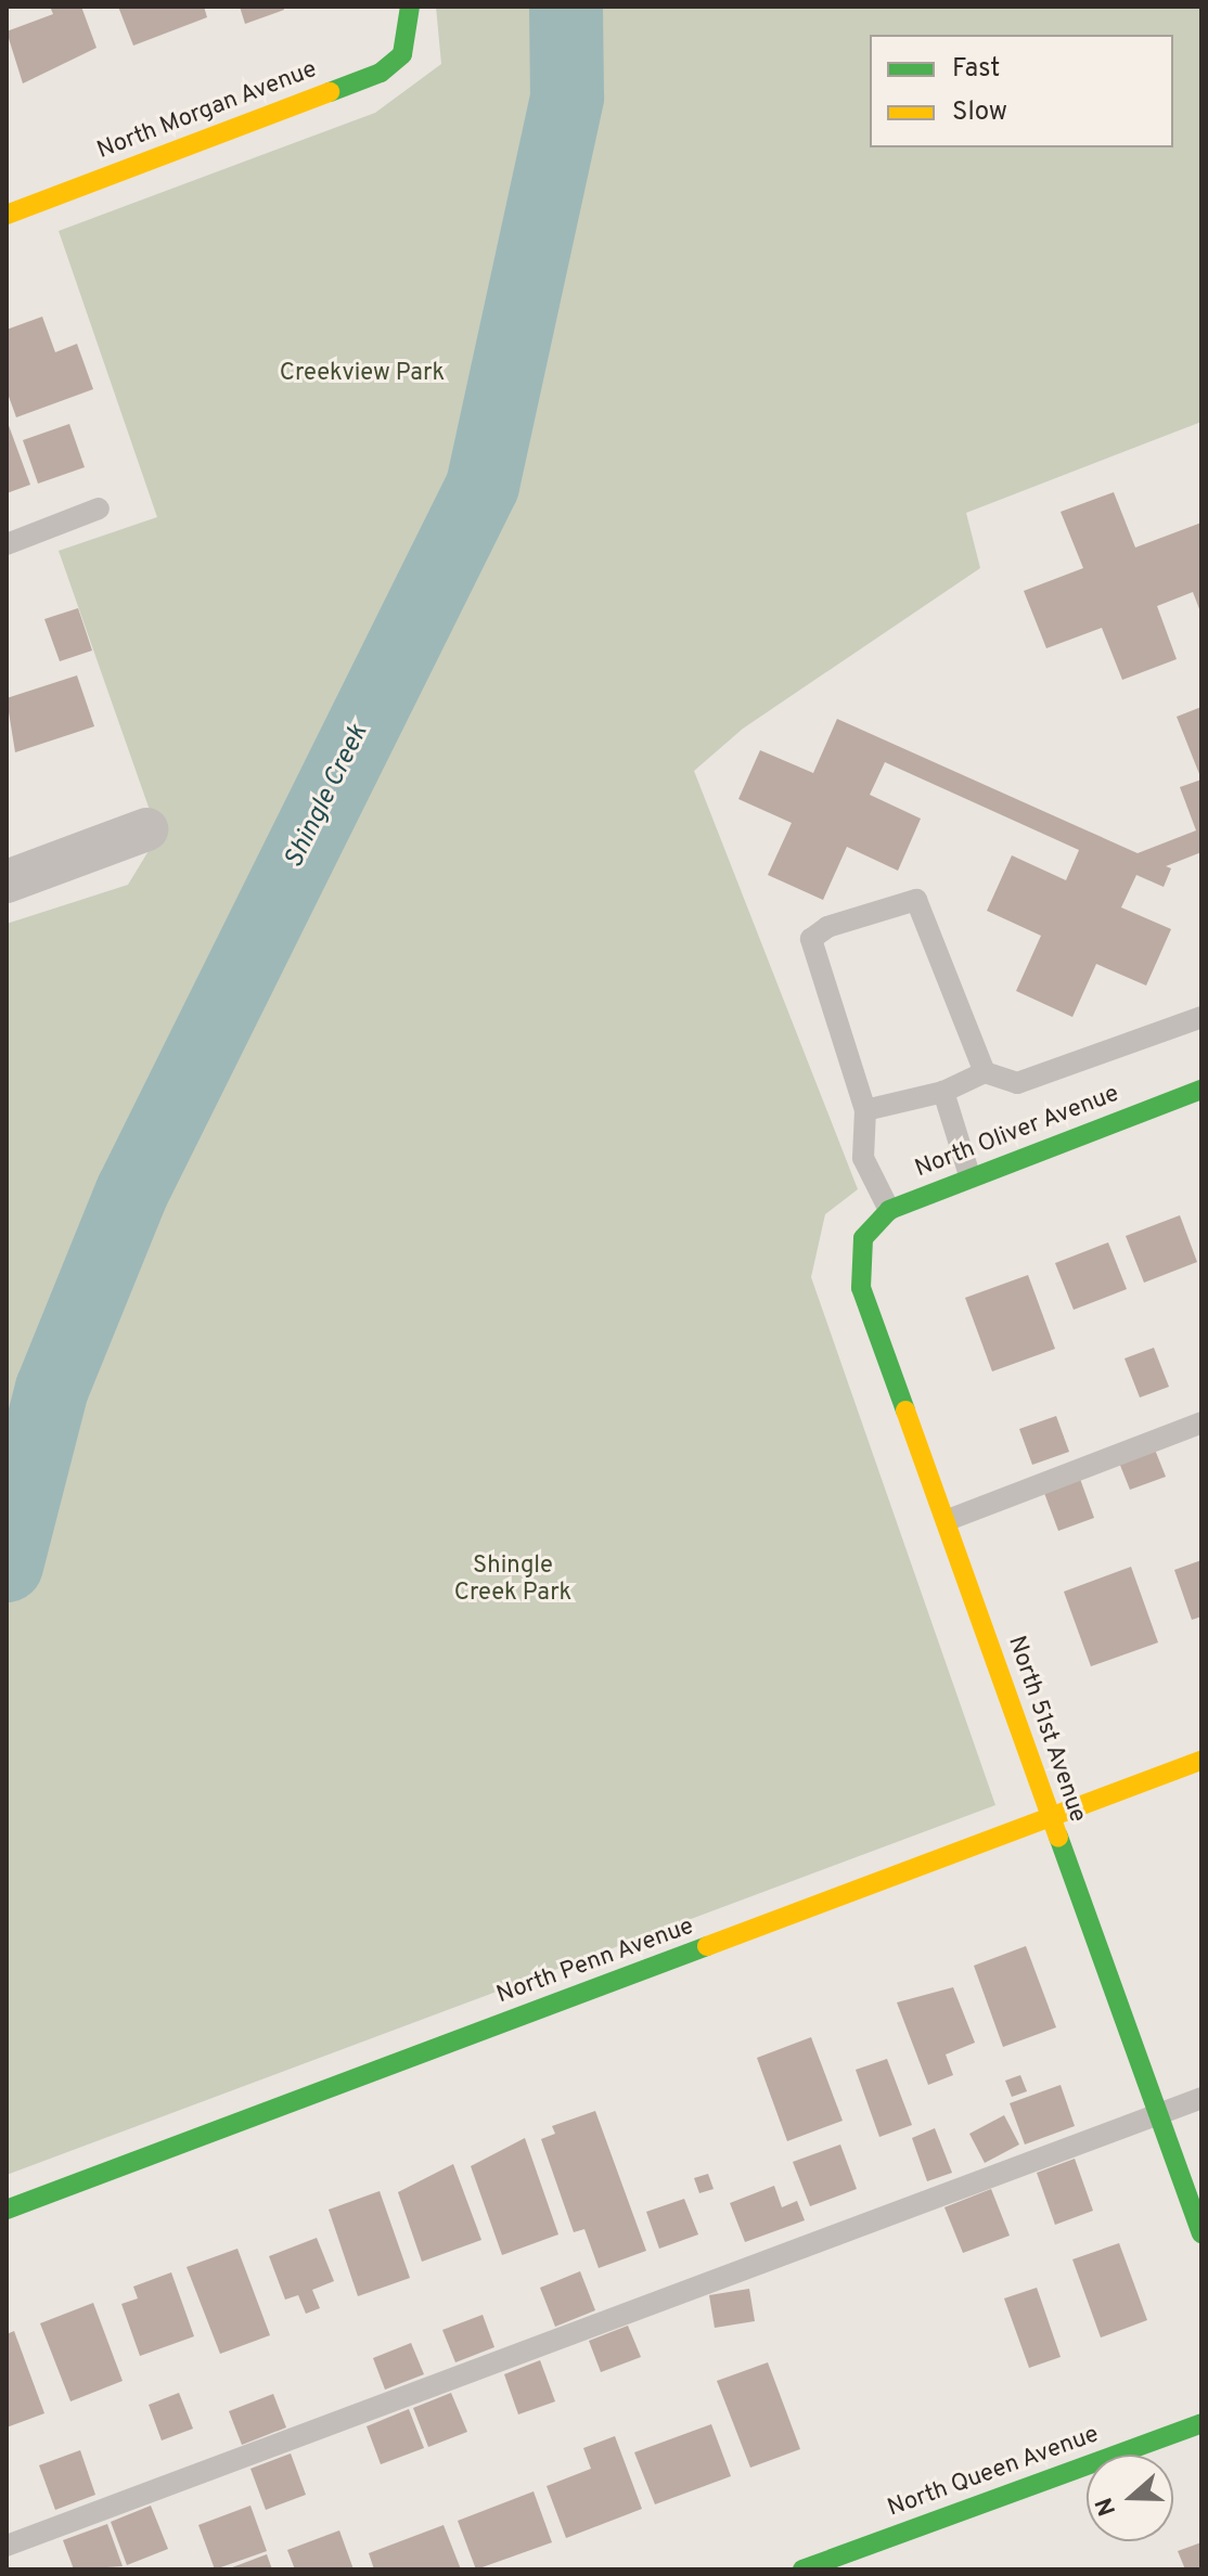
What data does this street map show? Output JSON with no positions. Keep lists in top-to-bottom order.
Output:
{
  "streets": {
    "street": [
      "North Morgan Avenue",
      "North Oliver Avenue",
      "North 51st Avenue",
      "North Penn Avenue",
      "North Queen Avenue"
    ]
  },
  "crossings": [
    ["North Oliver Avenue", "North 51st Avenue"],
    ["North 51st Avenue", "North Penn Avenue"]
  ],
  "water": ["Shingle Creek"],
  "parks": ["Creekview Park", "Shingle Creek Park"],
  "legend": ["Fast", "Slow"],
  "north": "left"
}
